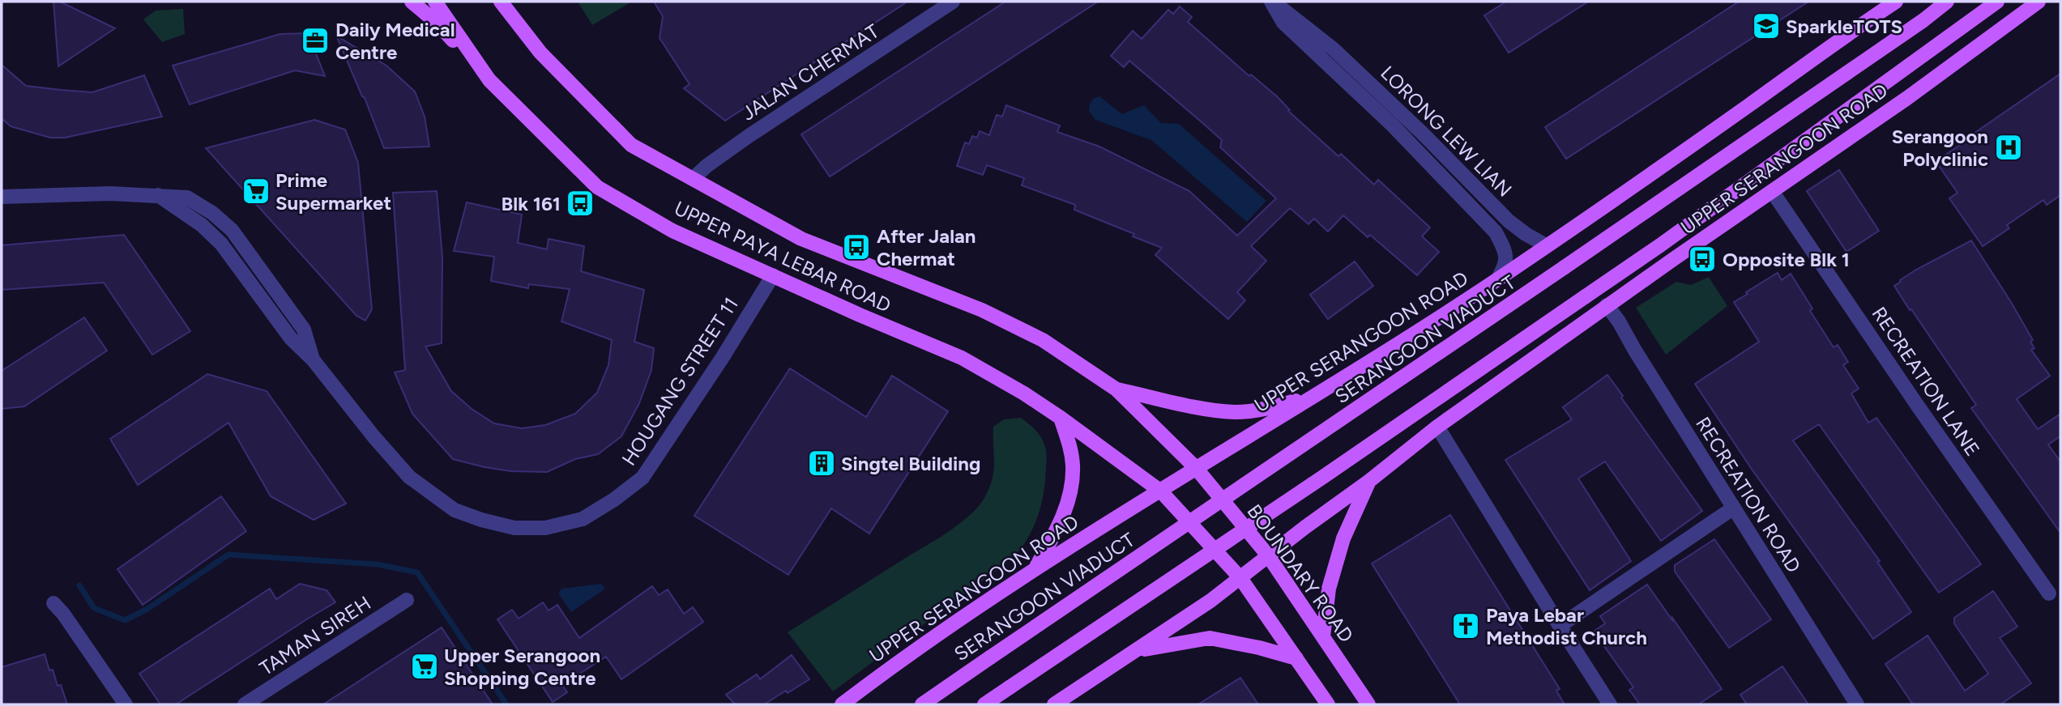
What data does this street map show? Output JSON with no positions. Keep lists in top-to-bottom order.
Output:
{
  "streets": {
    "main road": [
      "UPPER SERANGOON ROAD",
      "UPPER PAYA LEBAR ROAD",
      "SERANGOON VIADUCT",
      "BOUNDARY ROAD"
    ],
    "street": [
      "JALAN CHERMAT",
      "LORONG LEW LIAN",
      "HOUGANG STREET 11",
      "RECREATION LANE",
      "RECREATION ROAD",
      "TAMAN SIREH"
    ]
  },
  "crossings": [
    ["JALAN CHERMAT", "UPPER PAYA LEBAR ROAD"],
    ["LORONG LEW LIAN", "UPPER SERANGOON ROAD"],
    ["UPPER SERANGOON ROAD", "UPPER PAYA LEBAR ROAD"],
    ["UPPER SERANGOON ROAD", "RECREATION LANE"],
    ["UPPER SERANGOON ROAD", "RECREATION ROAD"],
    ["UPPER SERANGOON ROAD", "BOUNDARY ROAD"],
    ["UPPER PAYA LEBAR ROAD", "HOUGANG STREET 11"],
    ["UPPER PAYA LEBAR ROAD", "BOUNDARY ROAD"]
  ],
  "places": {
    "school or university": ["SparkleTOTS"],
    "office": ["Daily Medical Centre"],
    "hospital": ["Serangoon Polyclinic"],
    "supermarket": ["Prime Supermarket", "Upper Serangoon Shopping Centre"],
    "bus stop": ["Blk 161", "After Jalan Chermat", "Opposite Blk 1"],
    "building": ["Singtel Building"],
    "church": ["Paya Lebar Methodist Church"]
  }
}
